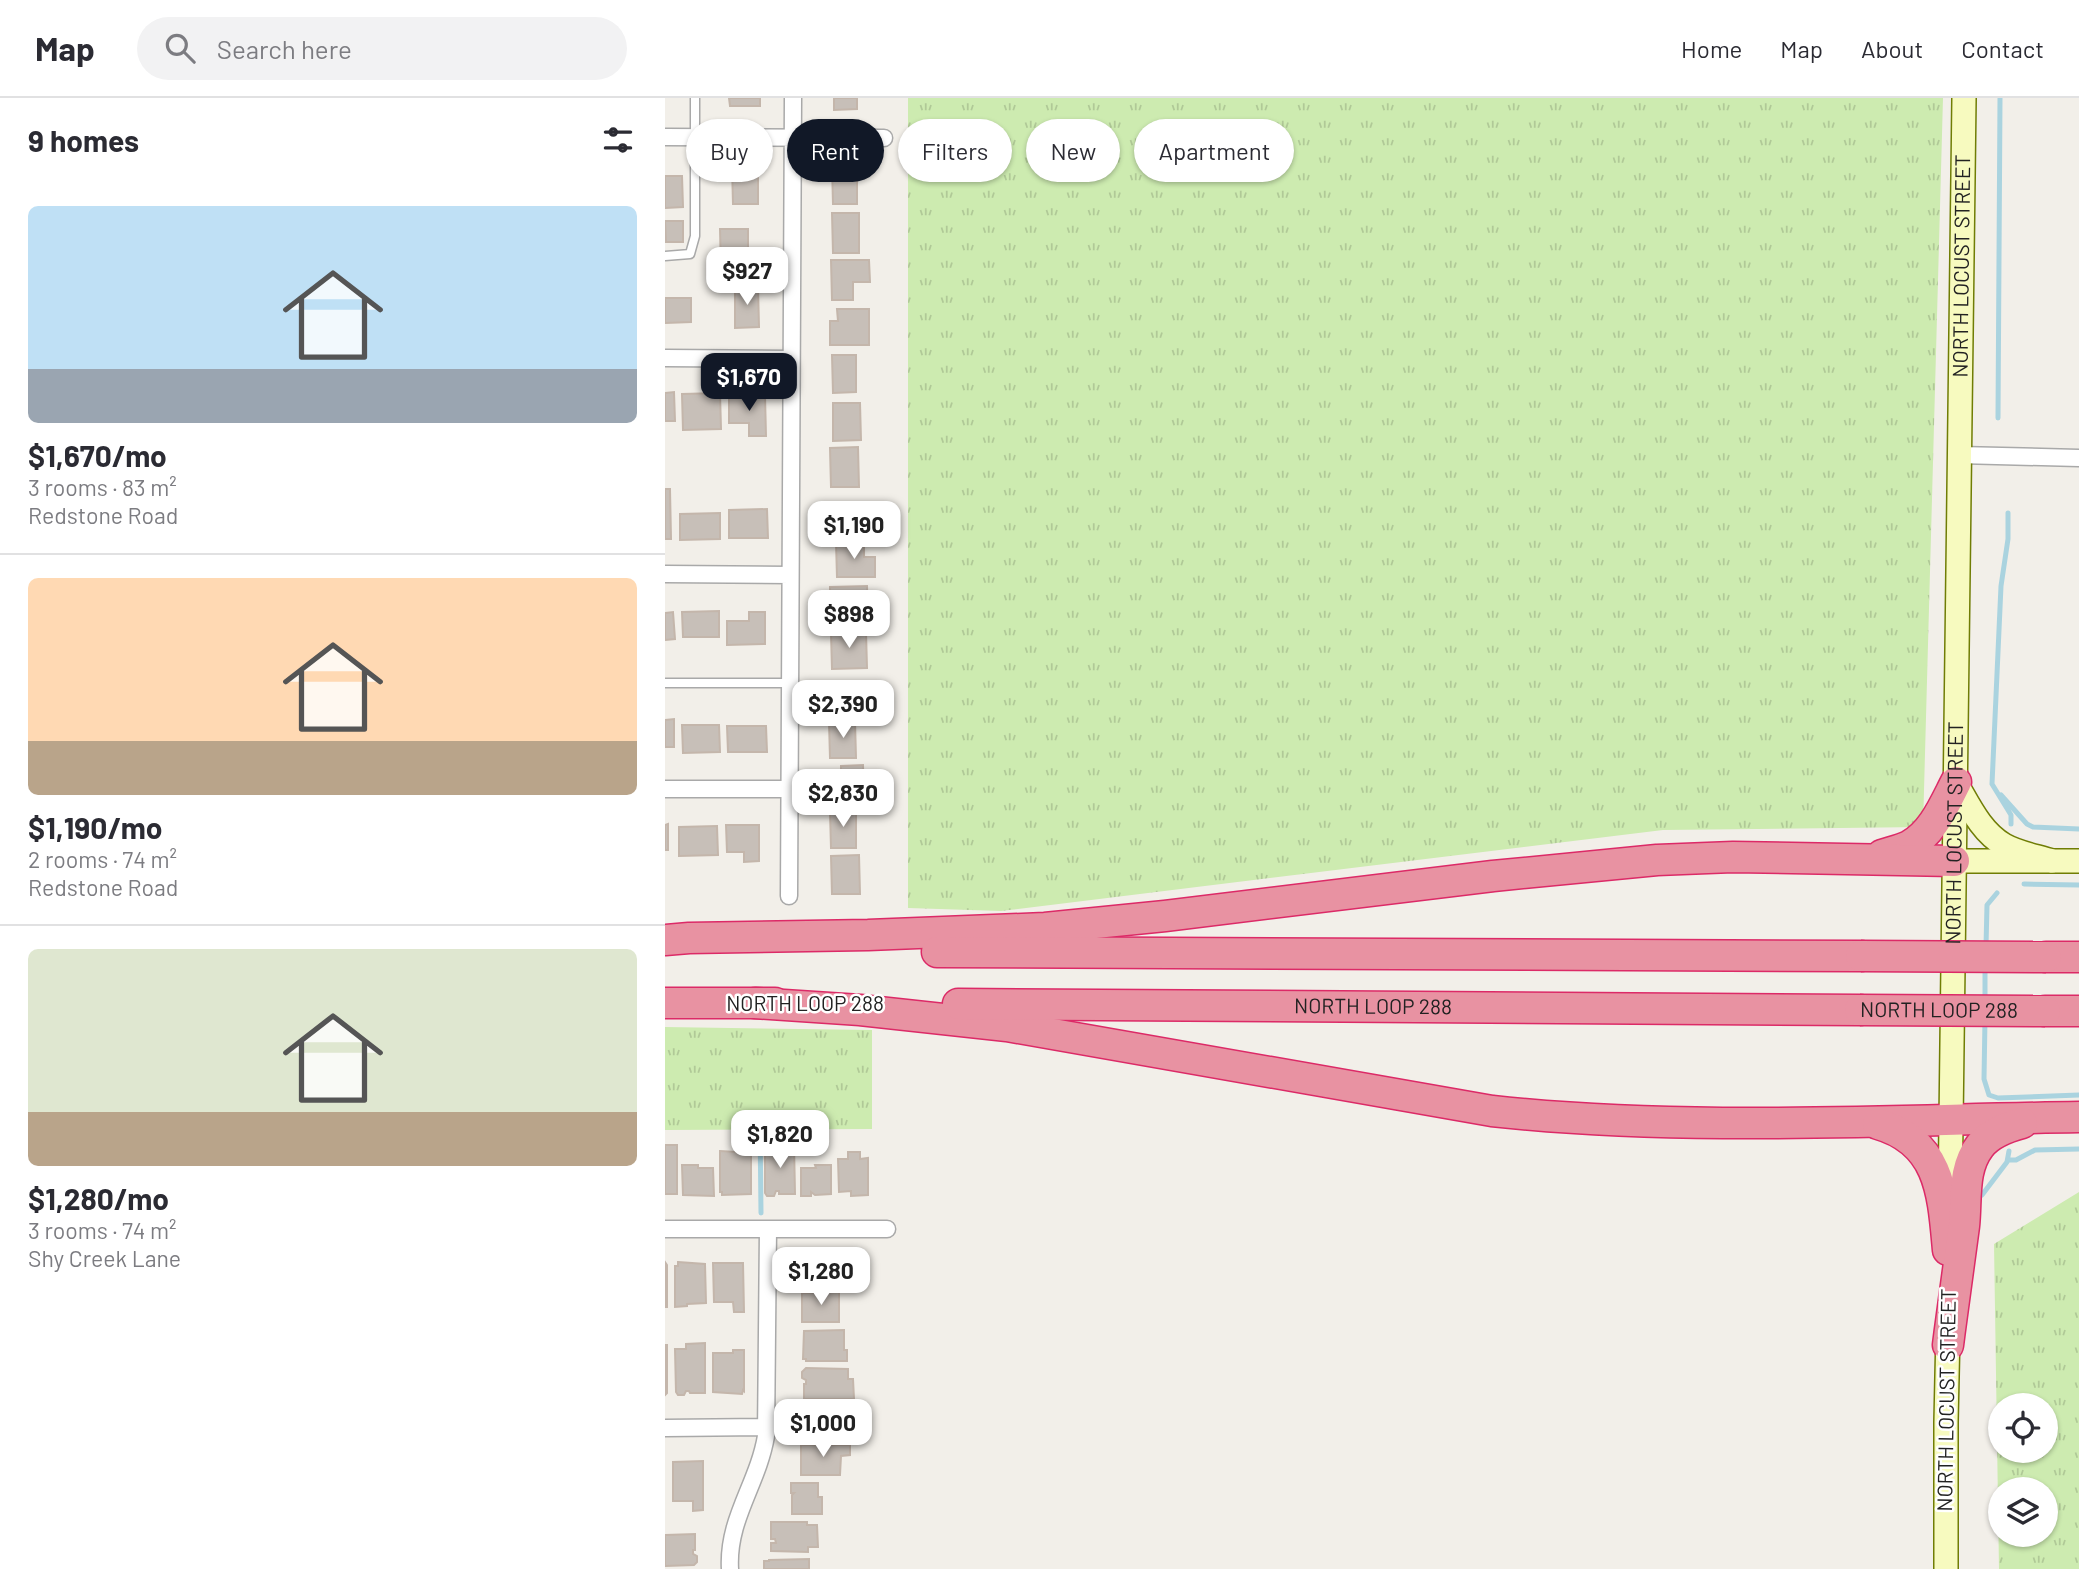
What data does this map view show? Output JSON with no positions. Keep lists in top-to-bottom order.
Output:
{
  "streets": {
    "highway": ["NORTH LOOP 288"],
    "main road": ["NORTH LOCUST STREET"]
  },
  "page": {
    "header": "Map",
    "search": "Search here",
    "nav": [
      "Home",
      "Map",
      "About",
      "Contact"
    ],
    "heading": "9 homes",
    "chip": [
      "Buy",
      "Rent",
      "Filters",
      "New",
      "Apartment"
    ],
    "list": [
      {
        "name": "$1,670/mo",
        "note": "3 rooms · 83 m² · Redstone Road"
      },
      {
        "name": "$1,190/mo",
        "note": "2 rooms · 74 m² · Redstone Road"
      },
      {
        "name": "$1,280/mo",
        "note": "3 rooms · 74 m² · Shy Creek Lane"
      }
    ],
    "price": [
      "$927",
      "$1,670",
      "$1,190",
      "$898",
      "$2,390",
      "$2,830",
      "$1,820",
      "$1,280",
      "$1,000"
    ]
  }
}
